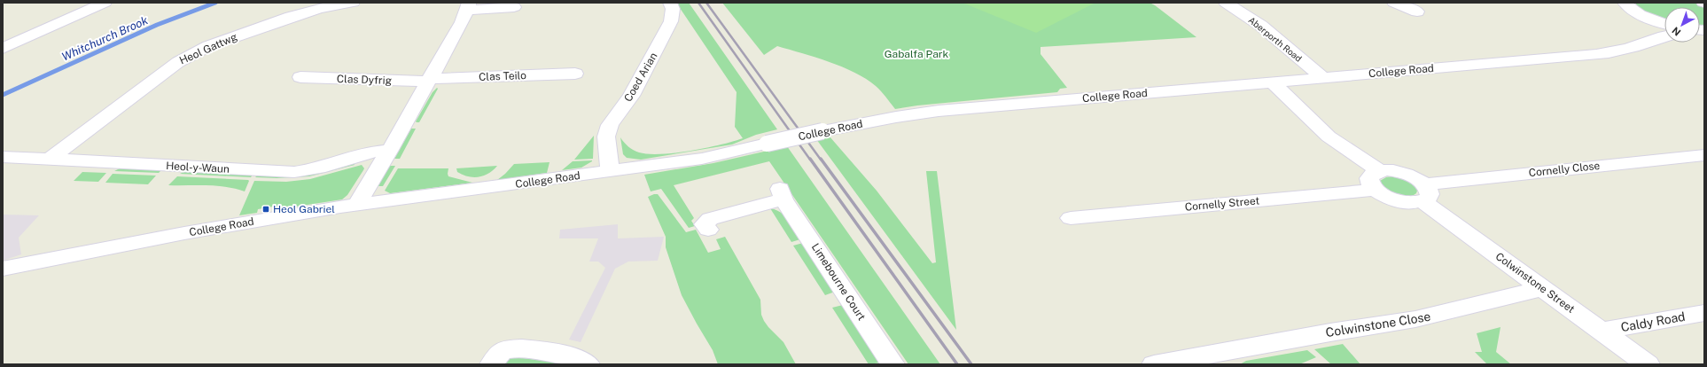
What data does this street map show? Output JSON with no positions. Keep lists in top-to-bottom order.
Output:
{
  "streets": {
    "street": [
      "Aberporth Road",
      "Heol Gattwg",
      "College Road",
      "Clas Teilo",
      "Coed Arian",
      "Clas Dyfrig",
      "Heol-y-Waun",
      "Cornelly Close",
      "Cornelly Street",
      "Limebourne Court",
      "Colwinstone Street",
      "Caldy Road",
      "Colwinstone Close"
    ]
  },
  "crossings": [
    ["Aberporth Road", "College Road"],
    ["Heol Gattwg", "Heol-y-Waun"],
    ["College Road", "Coed Arian"],
    ["Clas Teilo", "Clas Dyfrig"],
    ["Cornelly Close", "Cornelly Street"],
    ["Cornelly Close", "Colwinstone Street"],
    ["Cornelly Street", "Colwinstone Street"],
    ["Colwinstone Street", "Caldy Road"],
    ["Colwinstone Street", "Colwinstone Close"]
  ],
  "water": ["Whitchurch Brook"],
  "parks": ["Gabalfa Park"],
  "places": {
    "transit": ["Heol Gabriel"]
  },
  "north": "bottom left"
}
